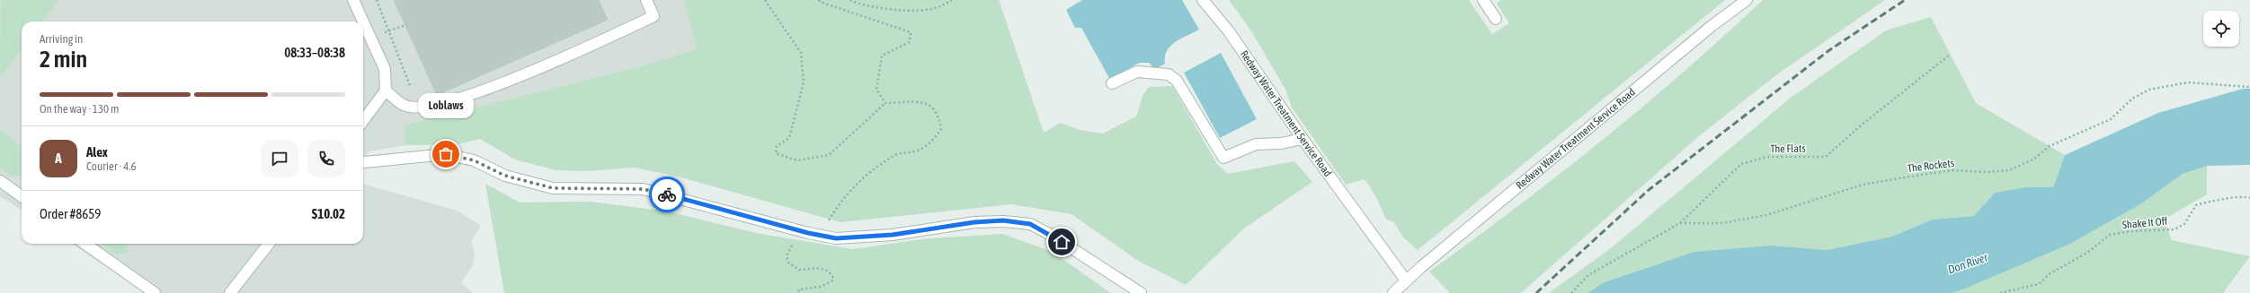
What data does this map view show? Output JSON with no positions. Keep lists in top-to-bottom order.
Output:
{
  "streets": {
    "lane": ["Redway Water Treatment Service Road"],
    "path": ["The Flats", "The Rockets", "Shake It Off"]
  },
  "crossings": [
    ["The Flats", "The Rockets"]
  ],
  "water": ["Don River"],
  "places": ["Loblaws"],
  "page": {
    "heading": ["2 min", "Arriving in", "08:33–08:38"],
    "panel": [
      "Alex",
      "Courier · 4.6",
      "Order #8659",
      "$10.02"
    ],
    "bar": "On the way · 130 m",
    "bubble": "Loblaws",
    "round": "A"
  }
}
